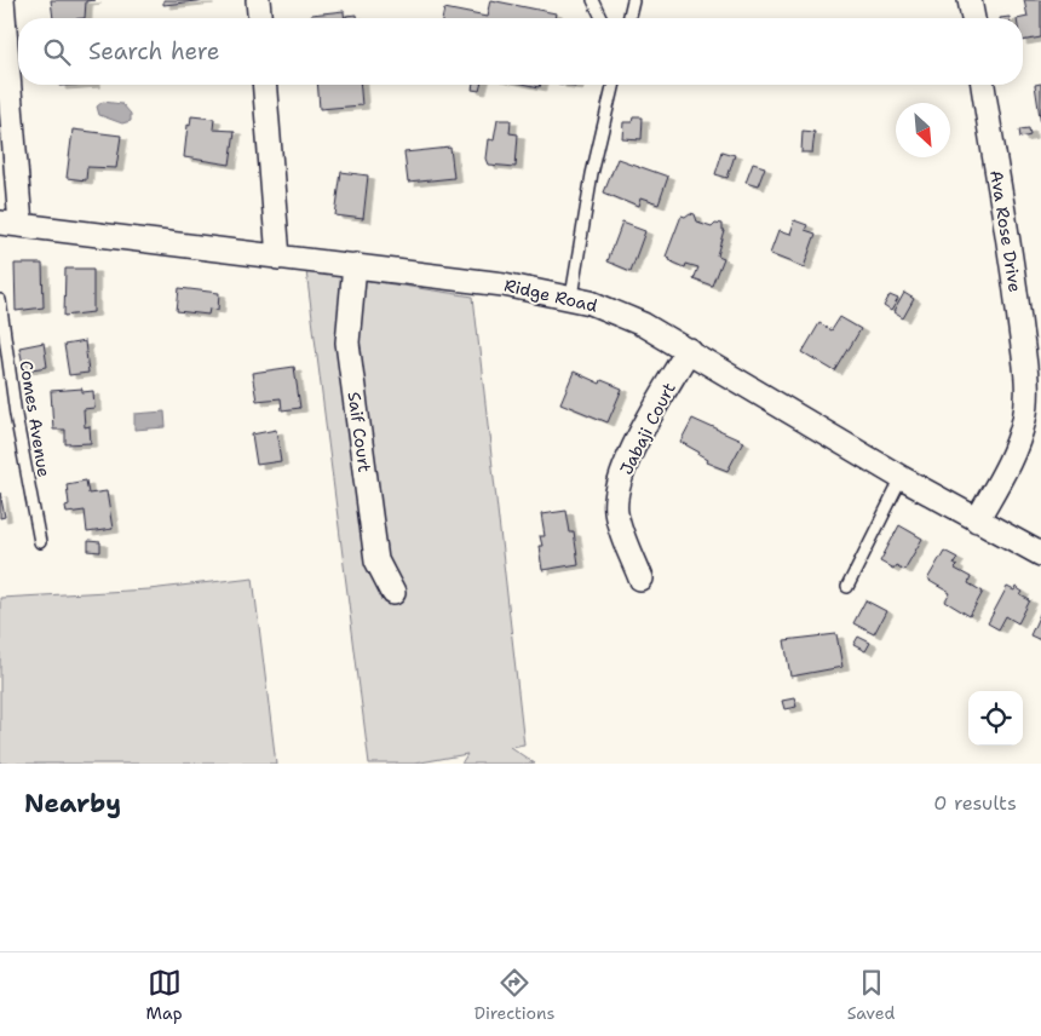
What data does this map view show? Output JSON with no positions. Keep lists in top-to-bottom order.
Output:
{
  "streets": {
    "street": [
      "Ava Rose Drive",
      "Ridge Road",
      "Jabaji Court",
      "Saif Court"
    ],
    "lane": ["Comes Avenue"]
  },
  "crossings": [
    ["Ava Rose Drive", "Ridge Road"],
    ["Ridge Road", "Jabaji Court"],
    ["Ridge Road", "Saif Court"]
  ],
  "north": "bottom right",
  "page": {
    "search": "Search here",
    "heading": ["Nearby", "0 results"],
    "nav": ["Map", "Directions", "Saved"]
  }
}
